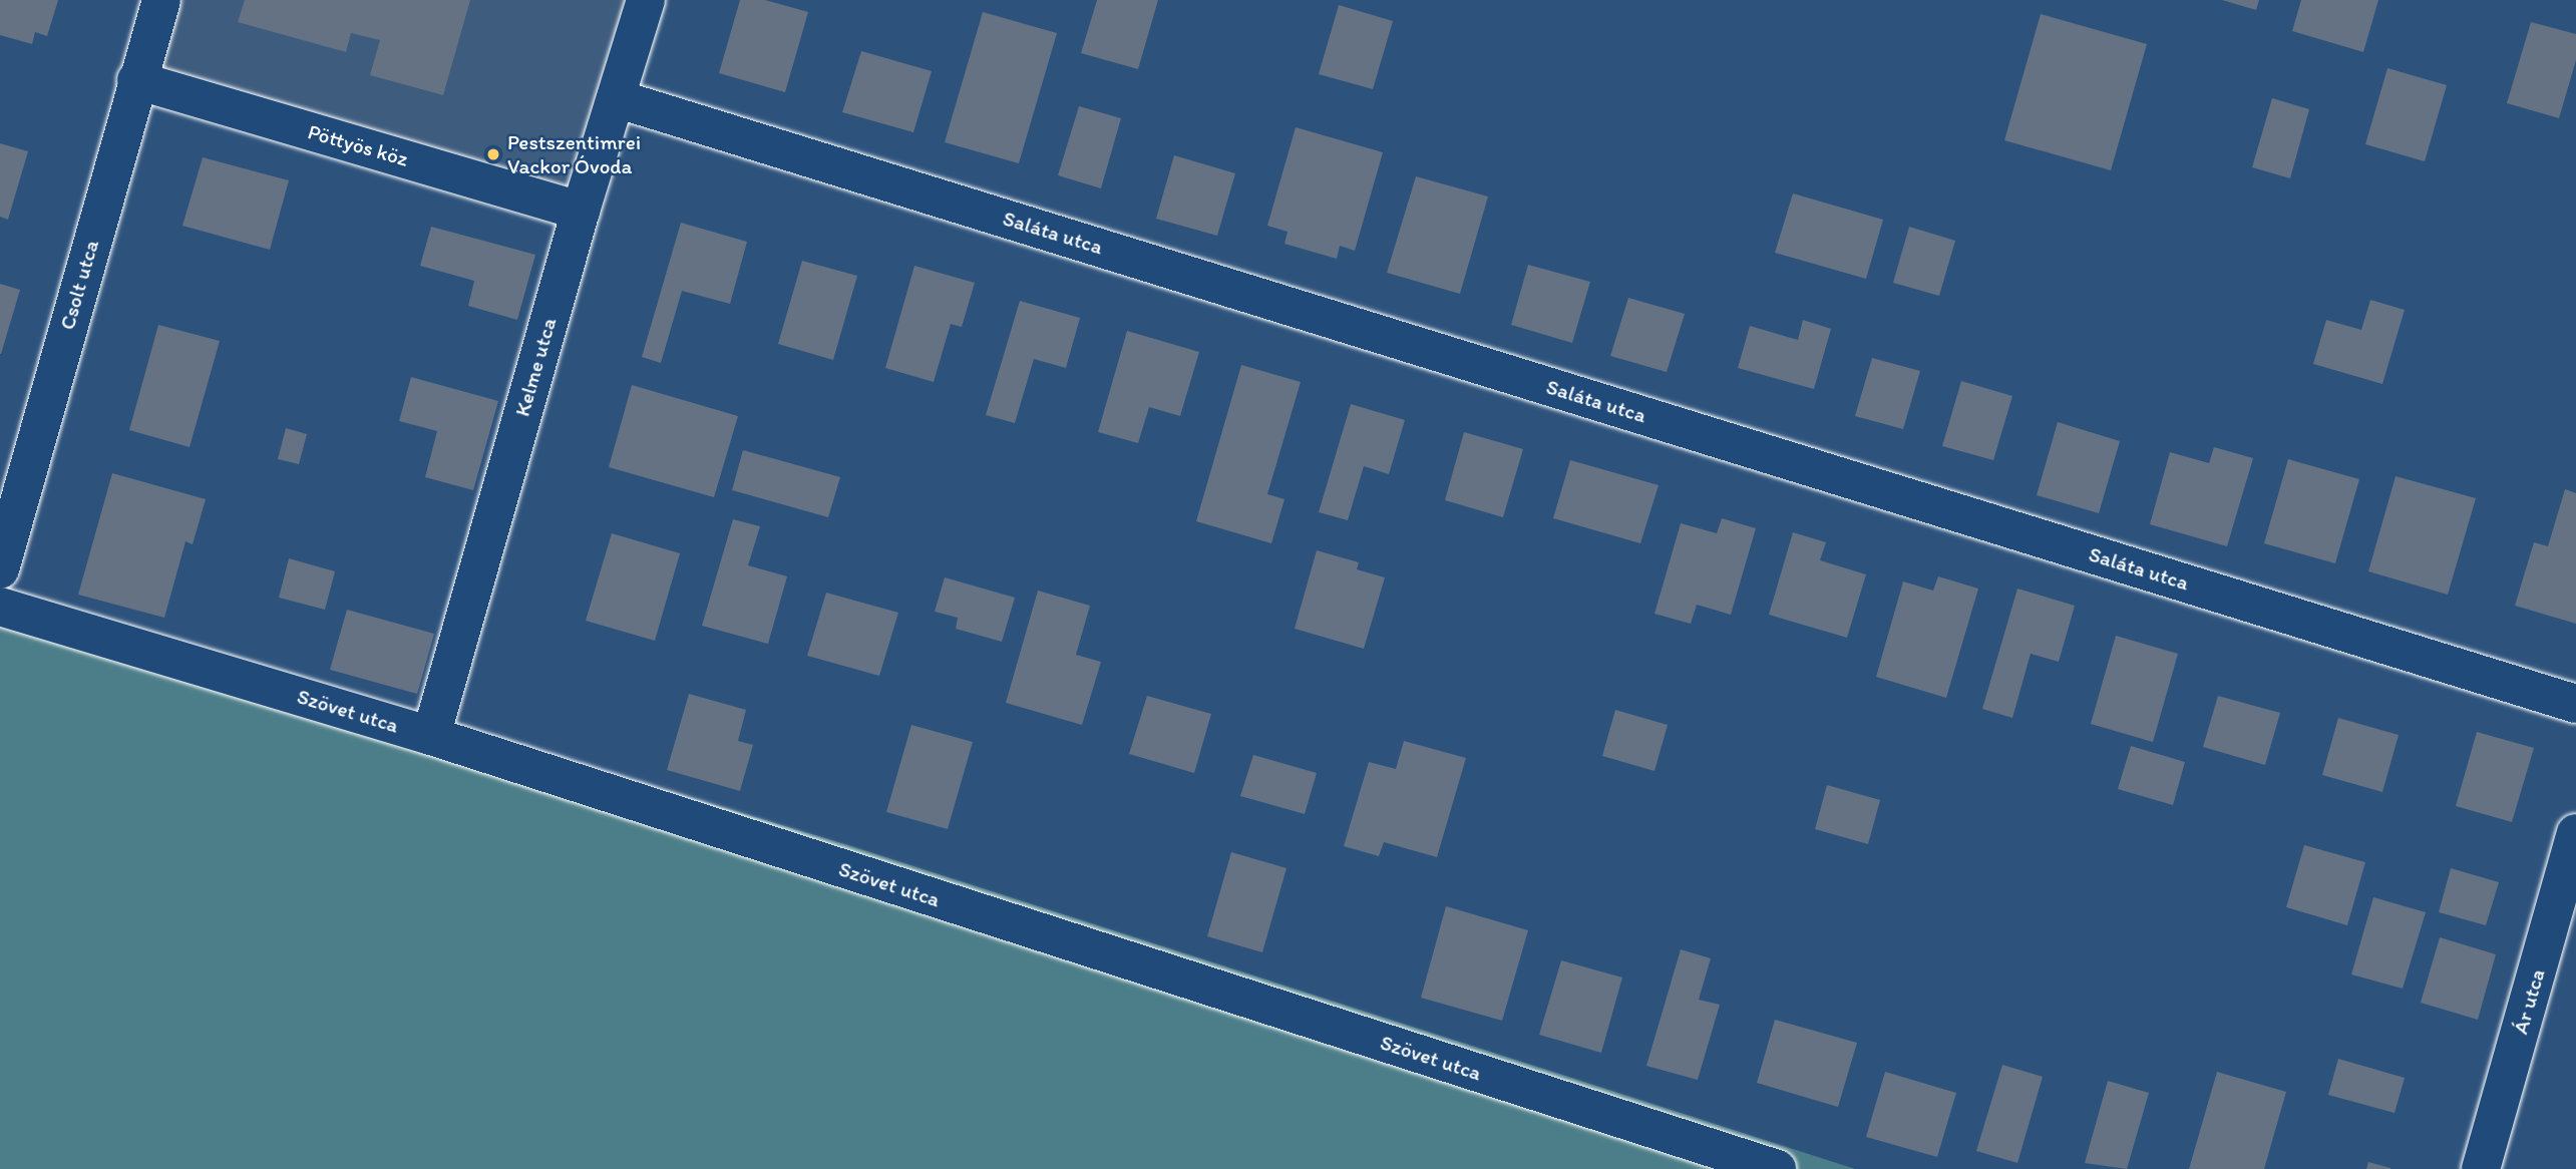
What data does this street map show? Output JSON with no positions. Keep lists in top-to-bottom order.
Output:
{
  "streets": {
    "street": [
      "Pöttyös köz",
      "Saláta utca",
      "Csolt utca",
      "Kelme utca",
      "Szövet utca",
      "Ár utca"
    ]
  },
  "crossings": [
    ["Pöttyös köz", "Csolt utca"],
    ["Pöttyös köz", "Kelme utca"],
    ["Saláta utca", "Kelme utca"],
    ["Kelme utca", "Szövet utca"]
  ],
  "places": ["Pestszentimrei Vackor Óvoda"]
}
